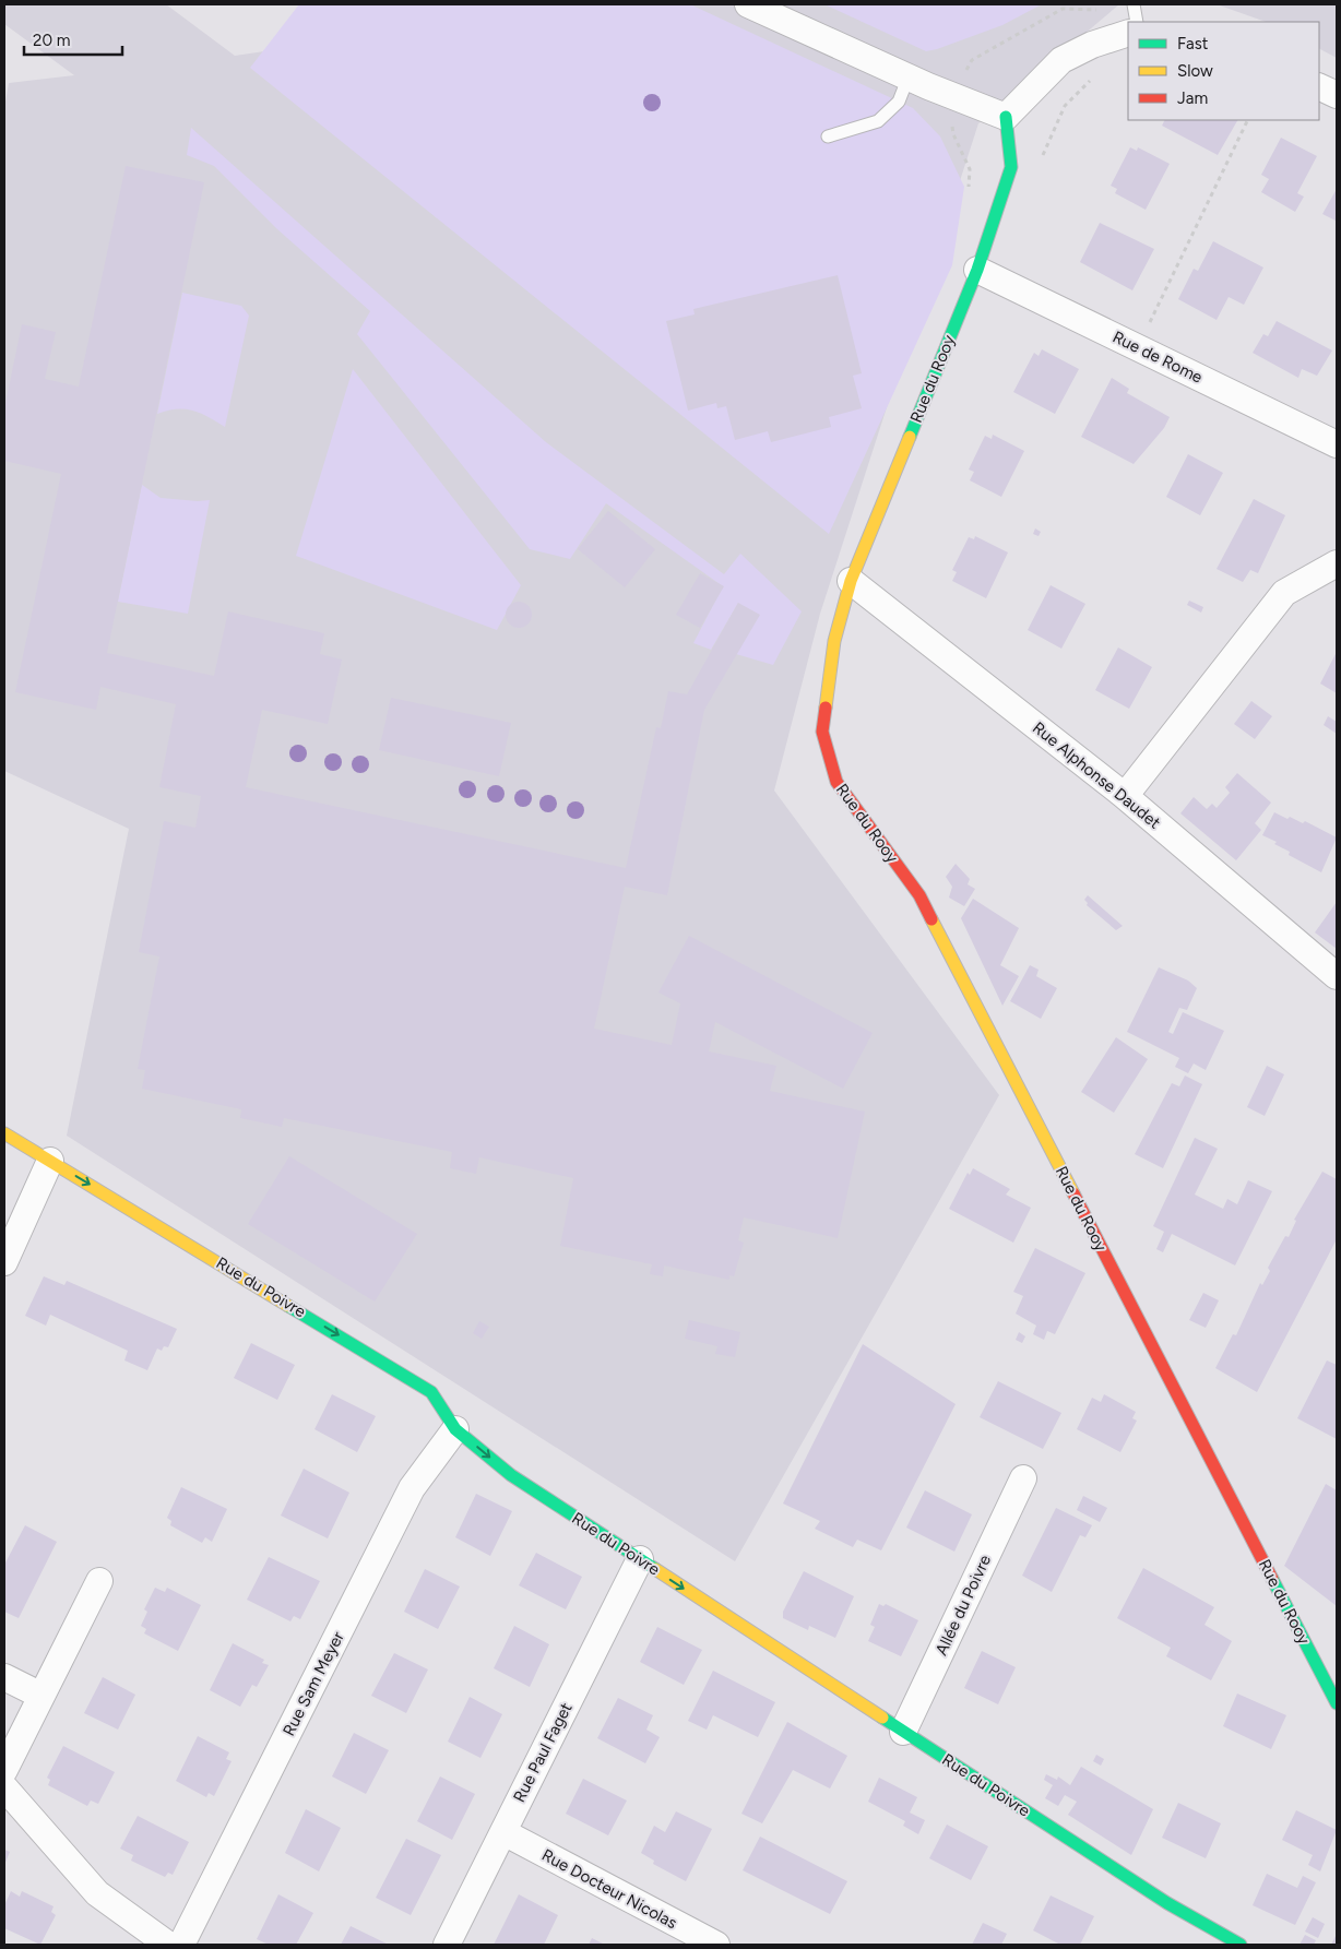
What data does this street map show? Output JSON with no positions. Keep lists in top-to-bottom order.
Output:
{
  "streets": {
    "street": [
      "Rue de Rome",
      "Rue du Rooy",
      "Rue Alphonse Daudet",
      "Rue du Poivre",
      "Allée du Poivre",
      "Rue Sam Meyer",
      "Rue Paul Faget",
      "Rue Docteur Nicolas"
    ]
  },
  "crossings": [
    ["Rue de Rome", "Rue du Rooy"],
    ["Rue du Rooy", "Rue Alphonse Daudet"],
    ["Rue du Poivre", "Allée du Poivre"],
    ["Rue du Poivre", "Rue Sam Meyer"],
    ["Rue du Poivre", "Rue Paul Faget"],
    ["Rue Paul Faget", "Rue Docteur Nicolas"]
  ],
  "one_way": ["Rue du Poivre"],
  "legend": ["Fast", "Slow", "Jam"],
  "scale_bar": "20 m"
}
